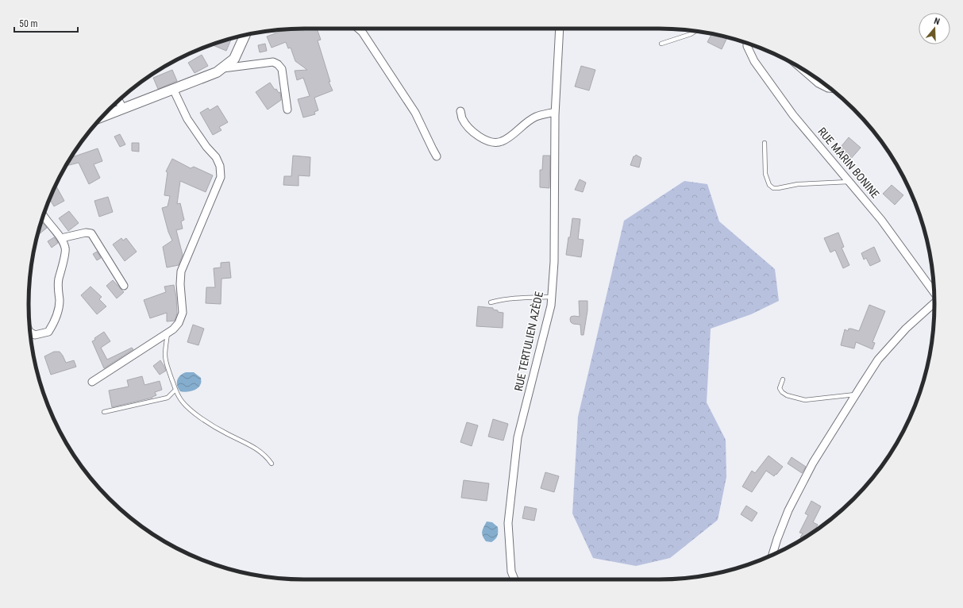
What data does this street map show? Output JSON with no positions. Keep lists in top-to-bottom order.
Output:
{
  "streets": {
    "street": ["RUE MARIN BONINE", "RUE TERTULIEN AZÈDE"]
  },
  "scale_bar": "50 m",
  "north": "top"
}
